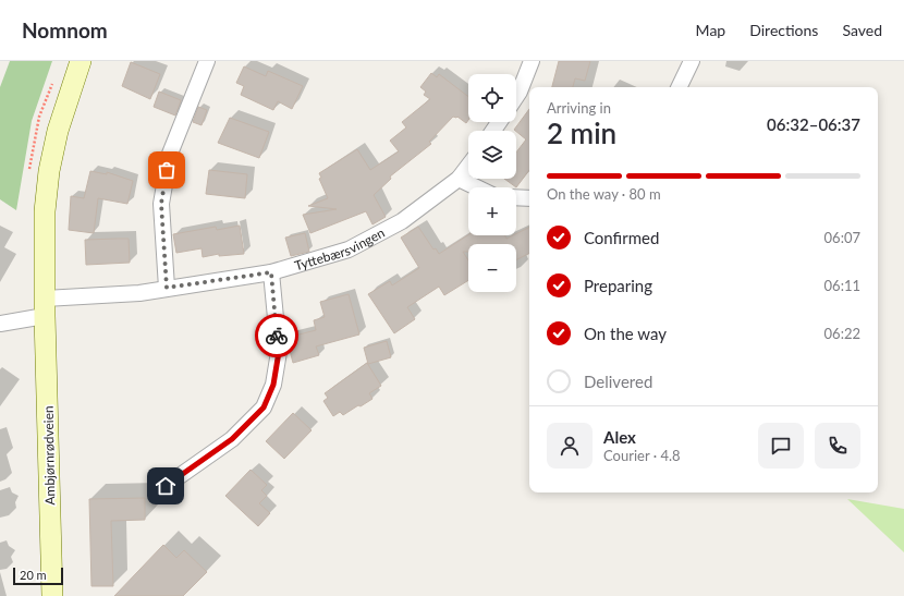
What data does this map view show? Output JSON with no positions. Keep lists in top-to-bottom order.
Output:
{
  "streets": {
    "street": ["Tyttebærsvingen", "Ambjørnrødveien"]
  },
  "crossings": [
    ["Tyttebærsvingen", "Ambjørnrødveien"]
  ],
  "scale_bar": "20 m",
  "page": {
    "header": "Nomnom",
    "nav": ["Map", "Directions", "Saved"],
    "map_buttons": ["+", "−"],
    "heading": ["2 min", "Arriving in", "06:32–06:37"],
    "panel": ["Alex", "Courier · 4.8"],
    "bar": "On the way · 80 m",
    "list": [
      ["Confirmed", "06:07"],
      ["Preparing", "06:11"],
      ["On the way", "06:22"],
      "Delivered"
    ],
    "scale": "20 m"
  }
}
